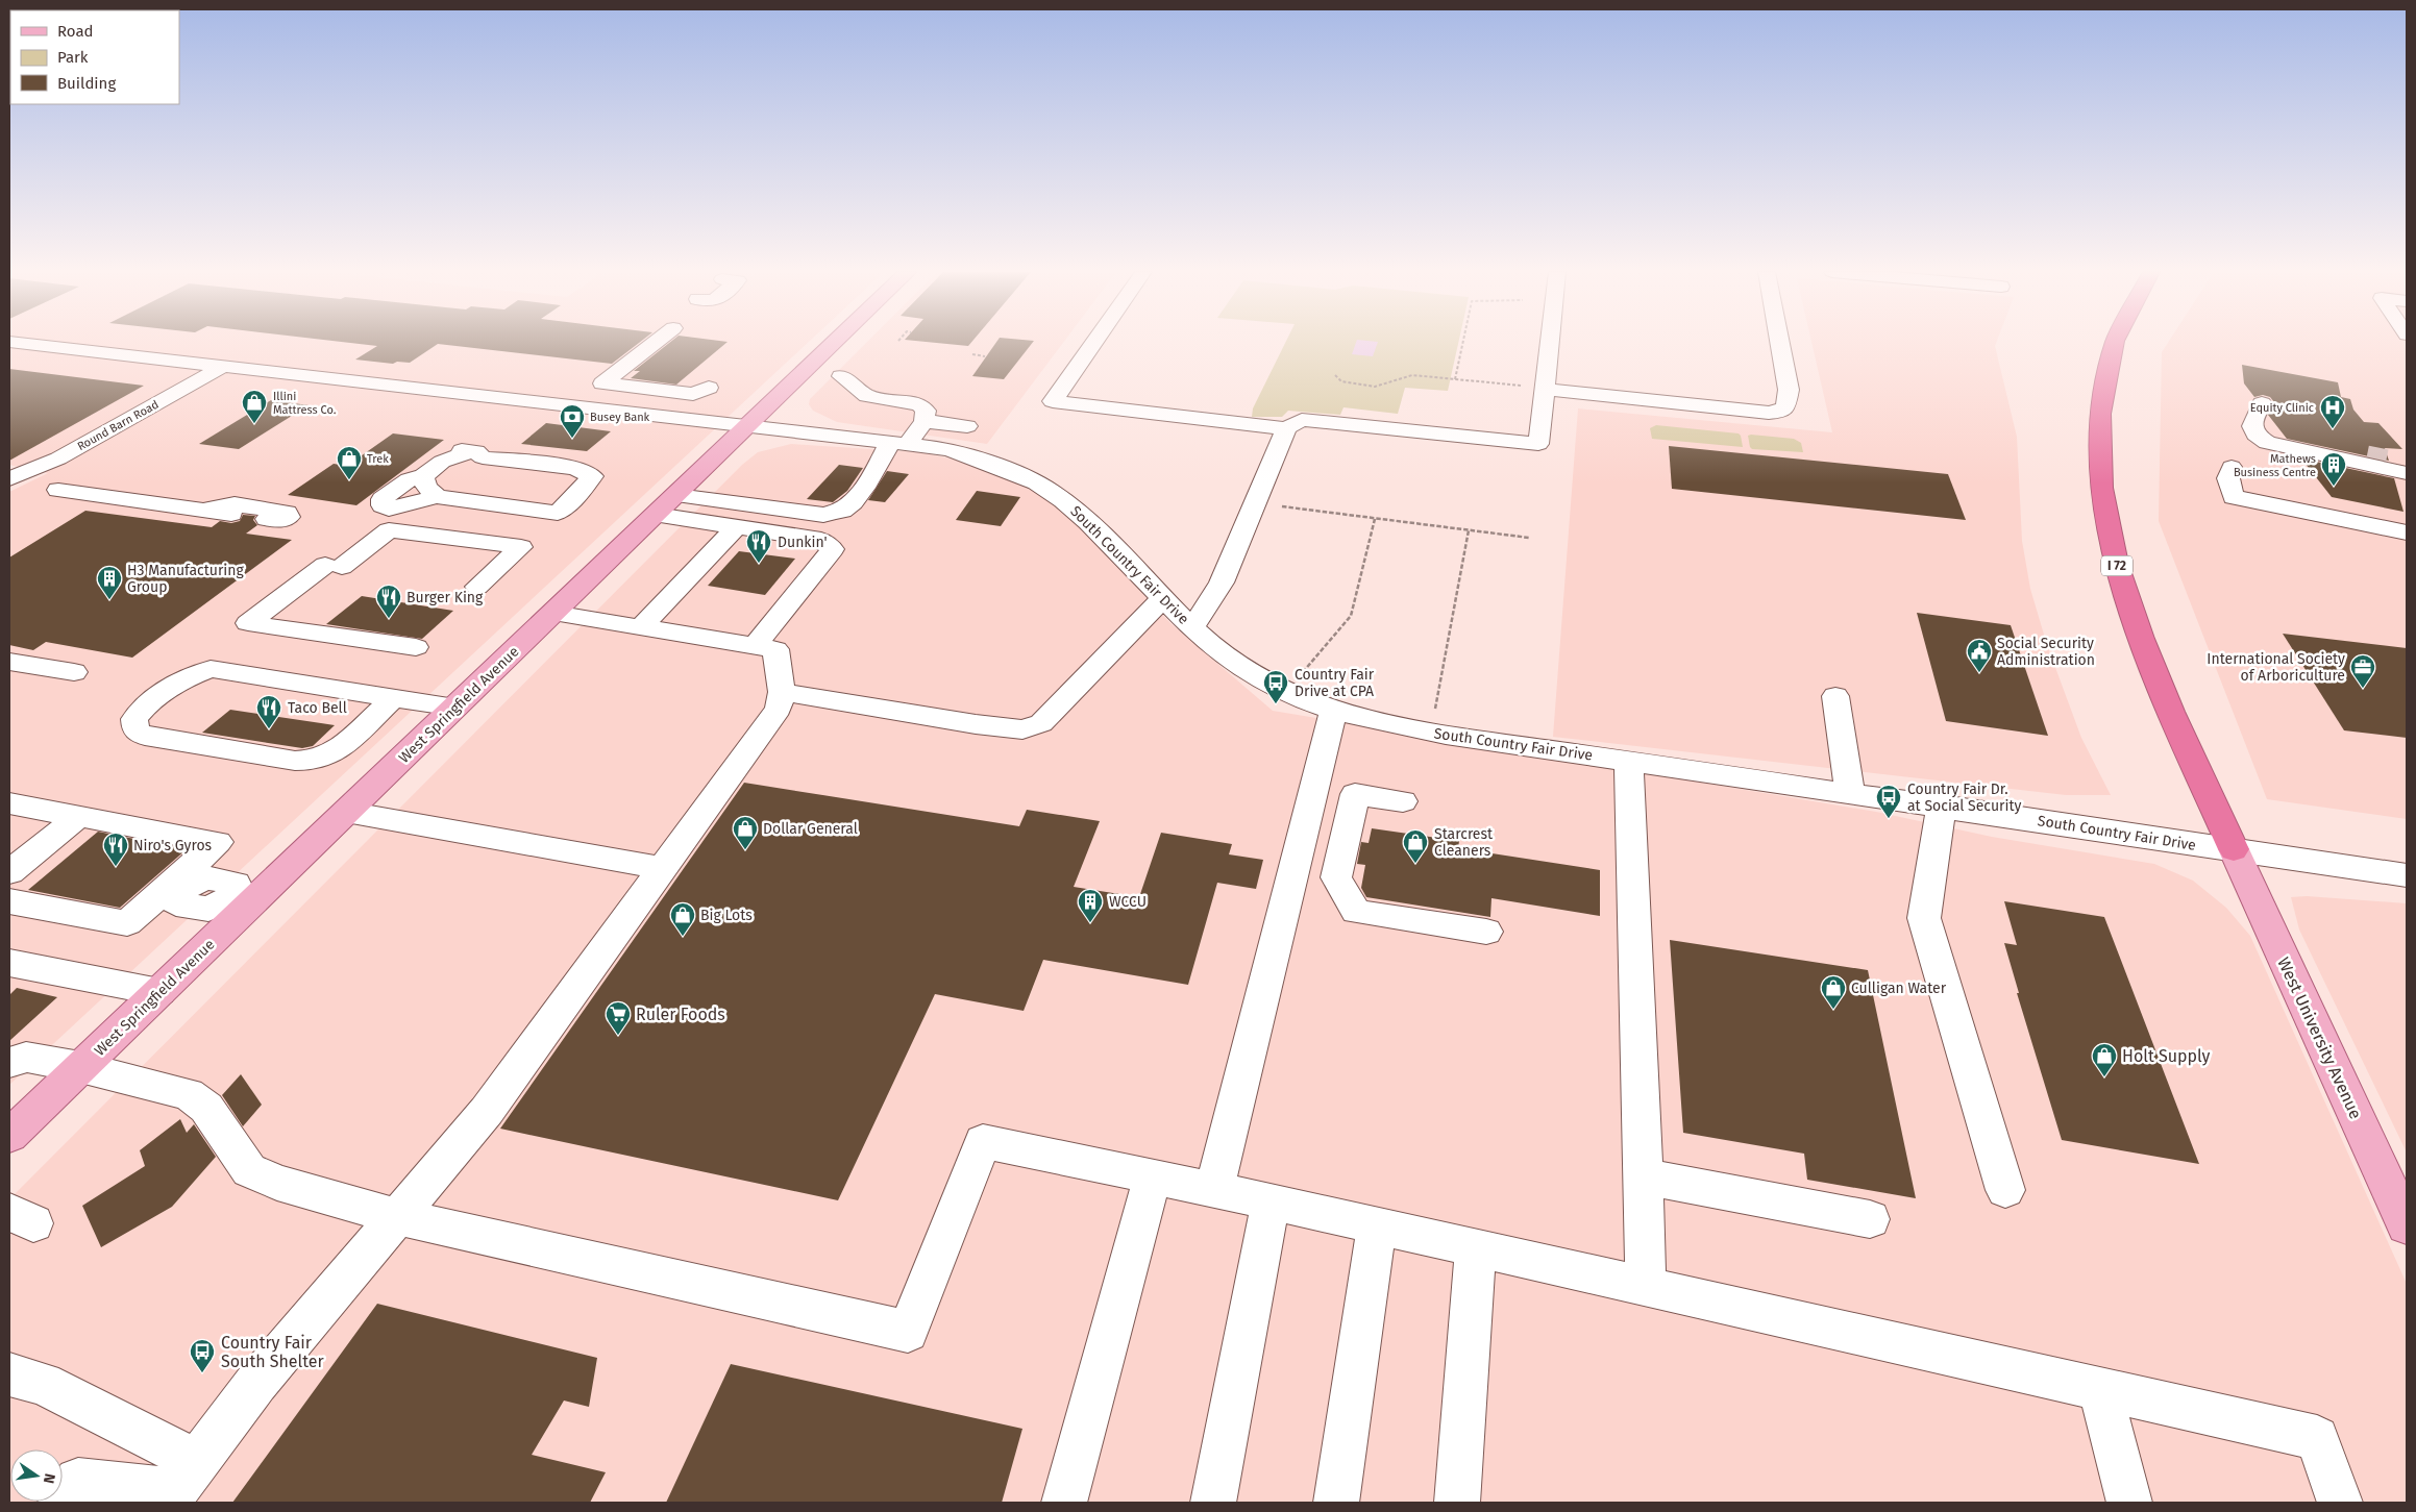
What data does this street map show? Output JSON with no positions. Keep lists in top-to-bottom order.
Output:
{
  "streets": {
    "highway": ["I 72"],
    "main road": ["West Springfield Avenue", "West University Avenue"],
    "street": ["Round Barn Road", "South Country Fair Drive"]
  },
  "crossings": [
    ["Round Barn Road", "South Country Fair Drive"],
    ["South Country Fair Drive", "I 72"],
    ["South Country Fair Drive", "West Springfield Avenue"],
    ["South Country Fair Drive", "West University Avenue"],
    ["I 72", "West University Avenue"]
  ],
  "places": {
    "shop": [
      "Illini Mattress Co.",
      "Trek",
      "Dollar General",
      "Starcrest Cleaners",
      "Big Lots",
      "Culligan Water",
      "Holt Supply"
    ],
    "hospital": ["Equity Clinic"],
    "bank": ["Busey Bank"],
    "building": ["Mathews Business Centre", "H3 Manufacturing Group", "WCCU"],
    "restaurant": [
      "Dunkin'",
      "Burger King",
      "Taco Bell",
      "Niro's Gyros"
    ],
    "public building": ["Social Security Administration"],
    "office": ["International Society of Arboriculture"],
    "bus stop": ["Country Fair Drive at CPA", "Country Fair Dr. at Social Security", "Country Fair South Shelter"],
    "supermarket": ["Ruler Foods"]
  },
  "legend": ["Road", "Park", "Building"],
  "north": "right"
}
